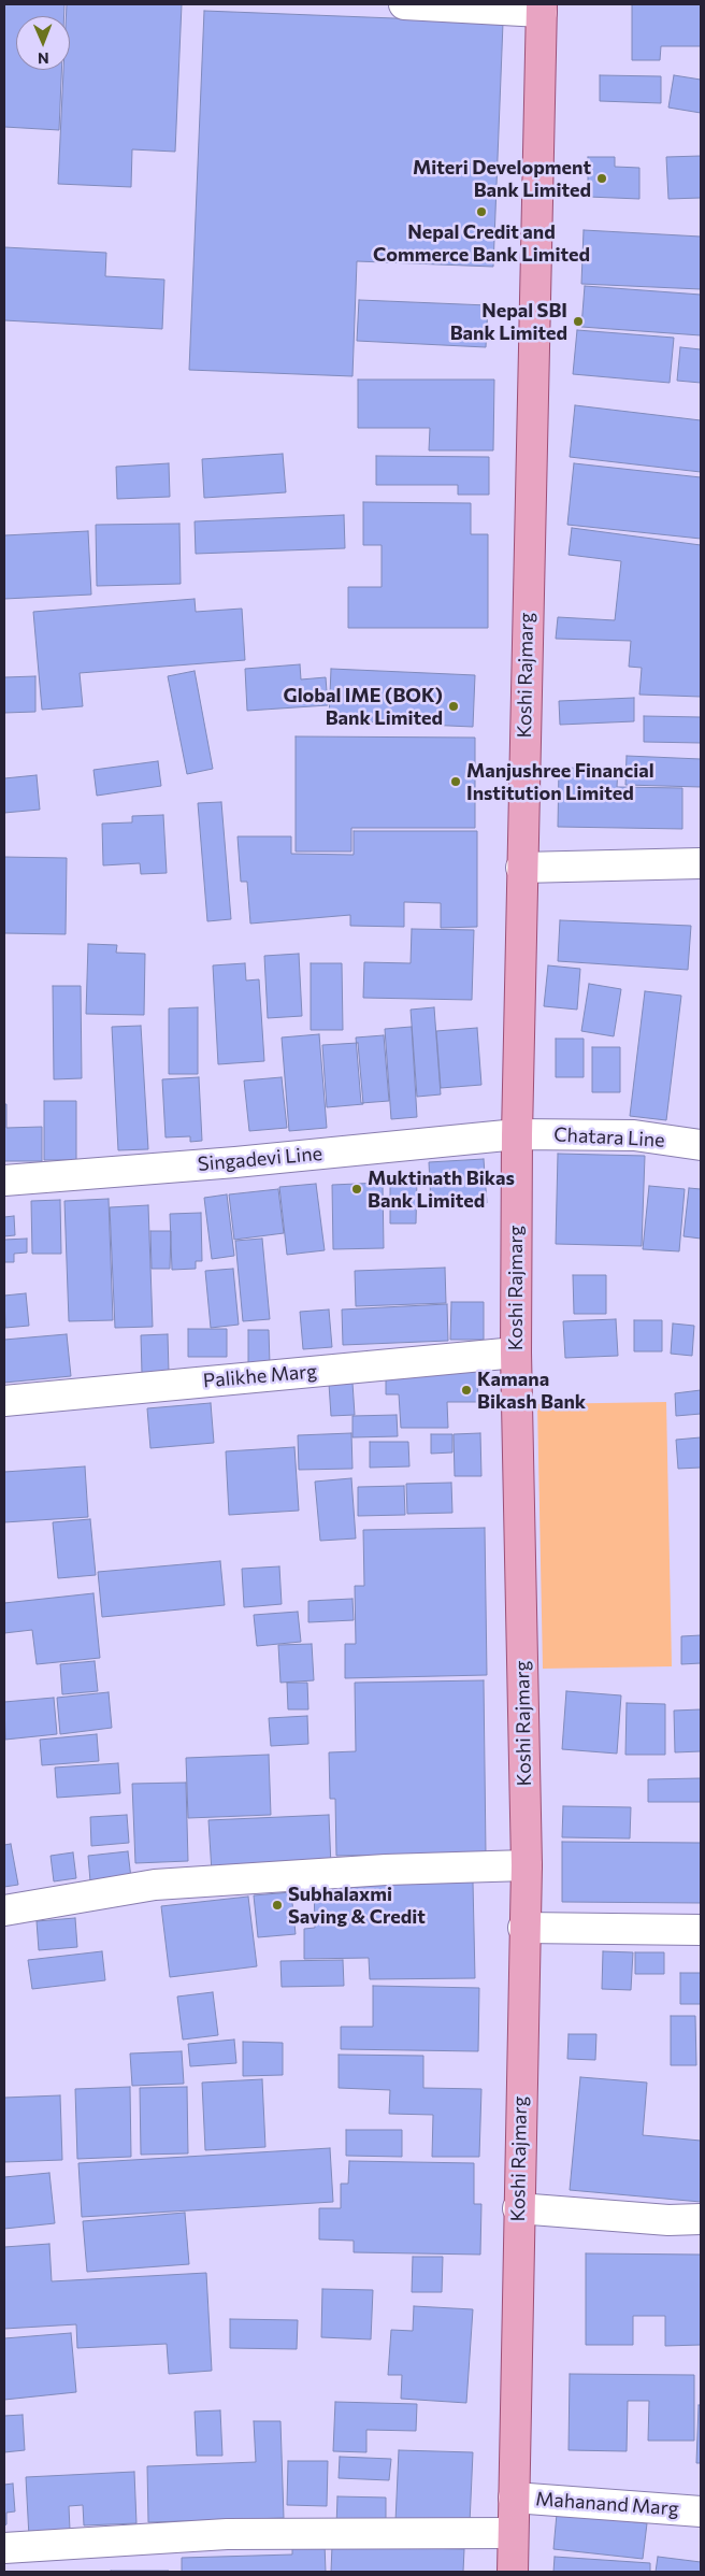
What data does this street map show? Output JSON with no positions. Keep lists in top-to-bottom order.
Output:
{
  "streets": {
    "main road": ["Koshi Rajmarg"],
    "street": [
      "Chatara Line",
      "Singadevi Line",
      "Palikhe Marg",
      "Mahanand Marg"
    ]
  },
  "crossings": [
    ["Koshi Rajmarg", "Chatara Line"],
    ["Koshi Rajmarg", "Singadevi Line"],
    ["Koshi Rajmarg", "Palikhe Marg"],
    ["Koshi Rajmarg", "Mahanand Marg"],
    ["Chatara Line", "Singadevi Line"]
  ],
  "places": [
    "Miteri Development Bank Limited",
    "Nepal Credit and Commerce Bank Limited",
    "Nepal SBI Bank Limited",
    "Global IME (BOK) Bank Limited",
    "Manjushree Financial Institution Limited",
    "Muktinath Bikas Bank Limited",
    "Kamana Bikash Bank",
    "Subhalaxmi Saving & Credit"
  ],
  "north": "bottom"
}
